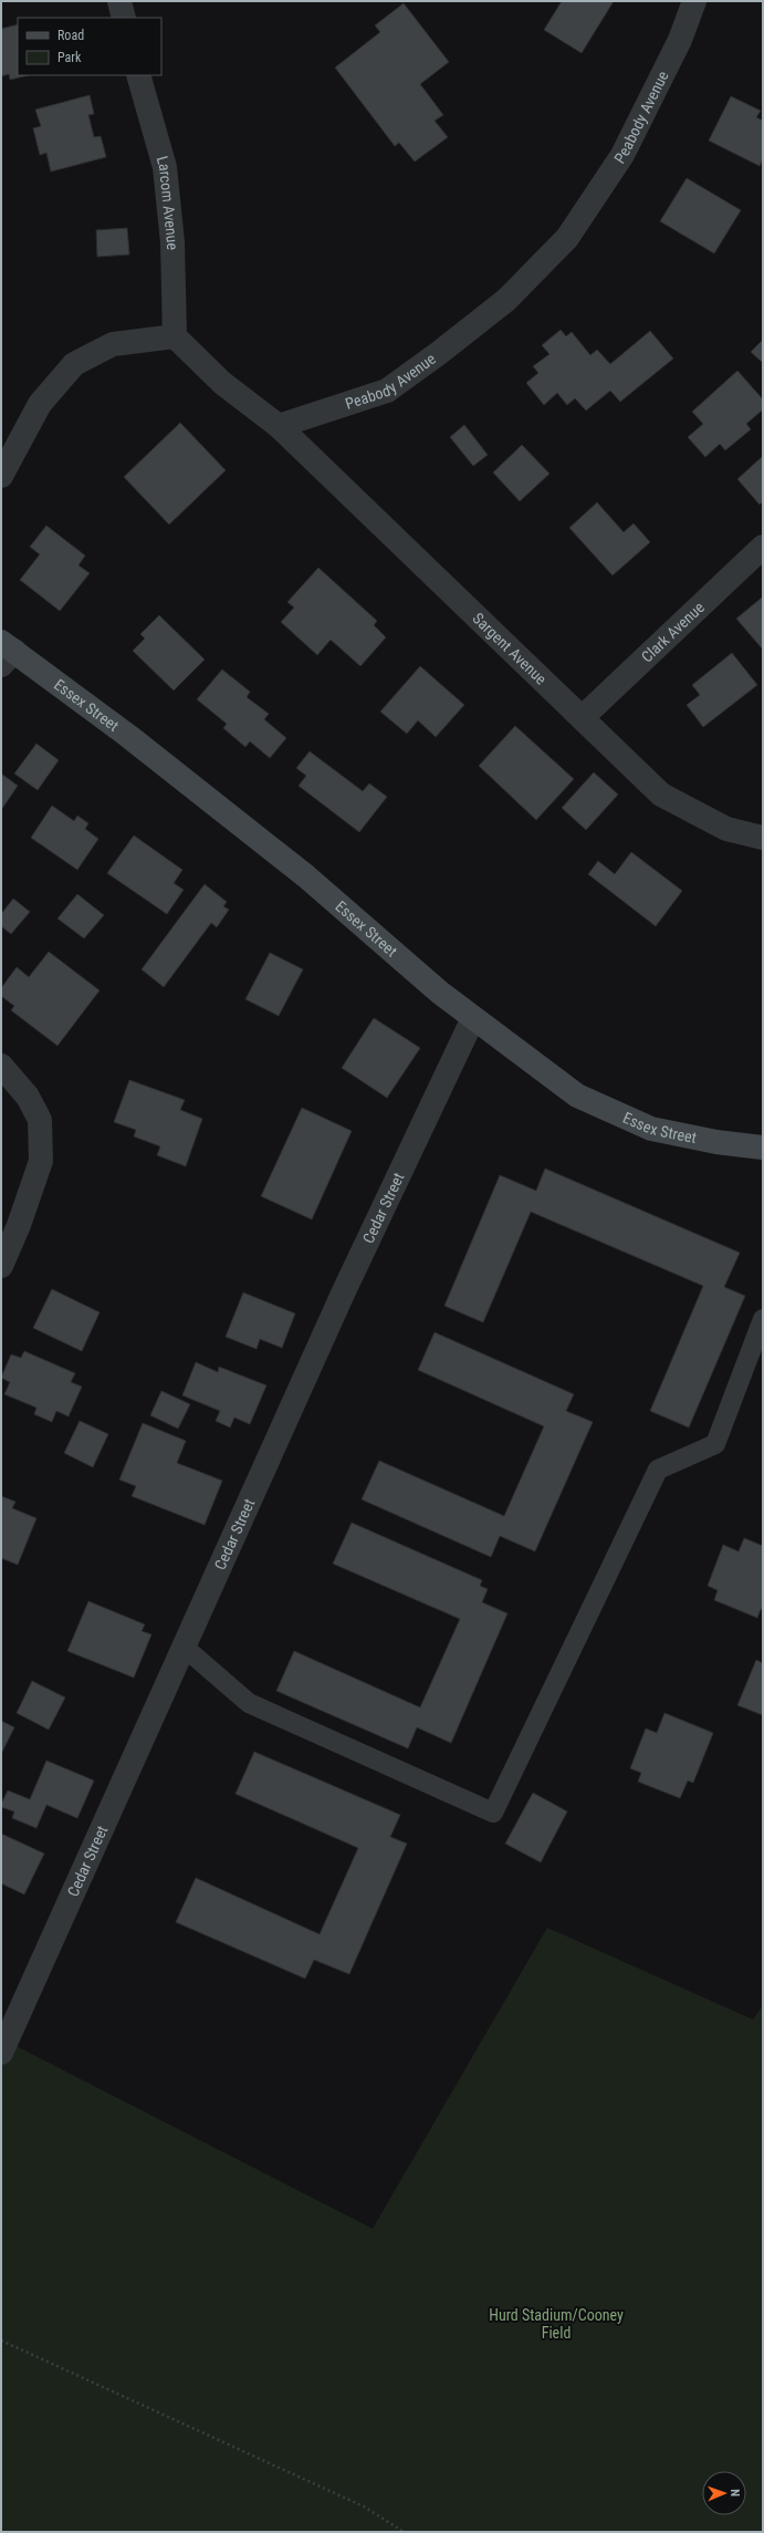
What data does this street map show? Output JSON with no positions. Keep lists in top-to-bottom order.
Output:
{
  "streets": {
    "main road": ["Essex Street"],
    "street": [
      "Peabody Avenue",
      "Larcom Avenue",
      "Clark Avenue",
      "Sargent Avenue",
      "Cedar Street"
    ]
  },
  "crossings": [
    ["Peabody Avenue", "Sargent Avenue"],
    ["Clark Avenue", "Sargent Avenue"],
    ["Essex Street", "Cedar Street"]
  ],
  "parks": ["Hurd Stadium/Cooney Field"],
  "legend": ["Road", "Park"],
  "north": "right"
}
